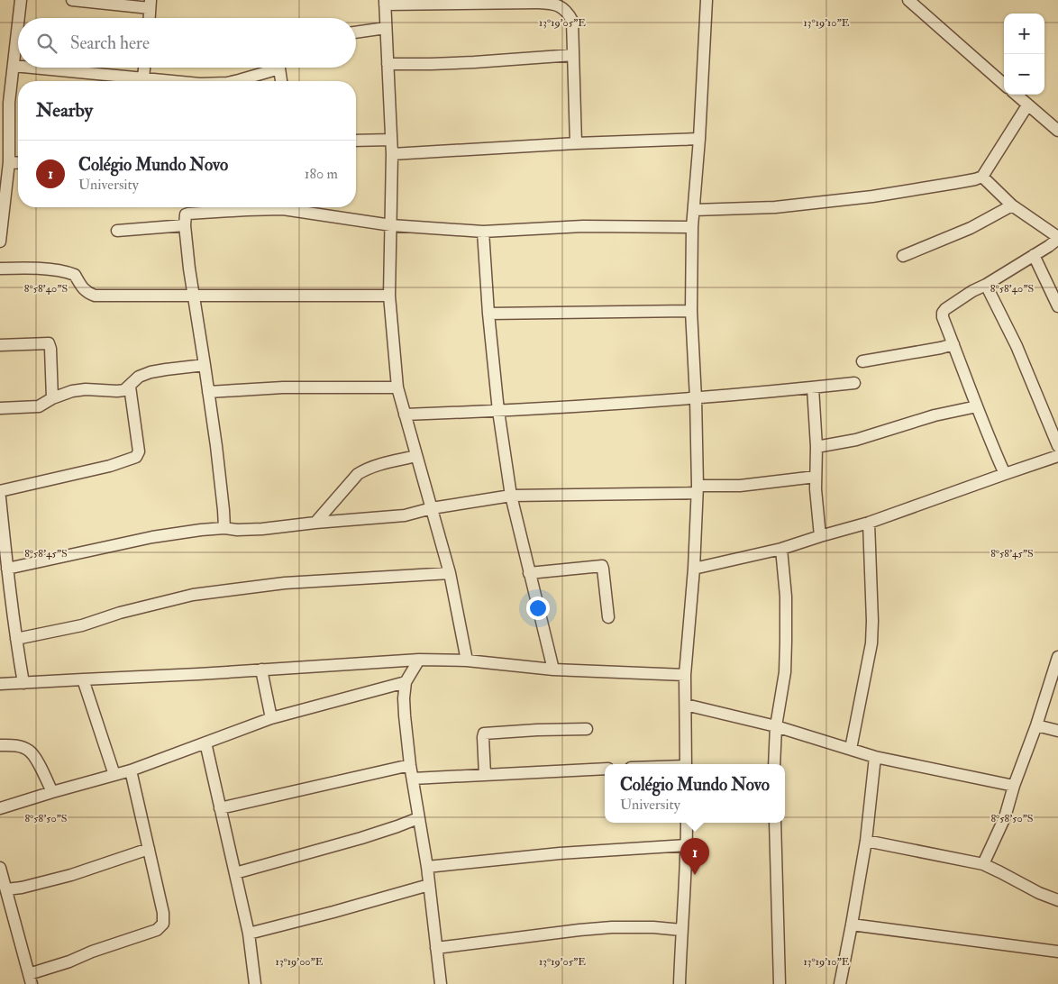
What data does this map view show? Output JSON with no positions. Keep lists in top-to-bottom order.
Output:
{
  "page": {
    "map_buttons": ["+", "−"],
    "search": "Search here",
    "heading": "Nearby",
    "list": [
      {
        "mark": "1",
        "name": "Colégio Mundo Novo",
        "note": "University",
        "value": "180 m"
      }
    ],
    "popup": ["Colégio Mundo Novo", "University"],
    "pins": "1"
  },
  "coordinates": [
    "13°19'05\"E",
    "13°19'10\"E",
    "8°58'40\"S",
    "8°58'45\"S",
    "8°58'50\"S",
    "13°19'00\"E"
  ]
}
